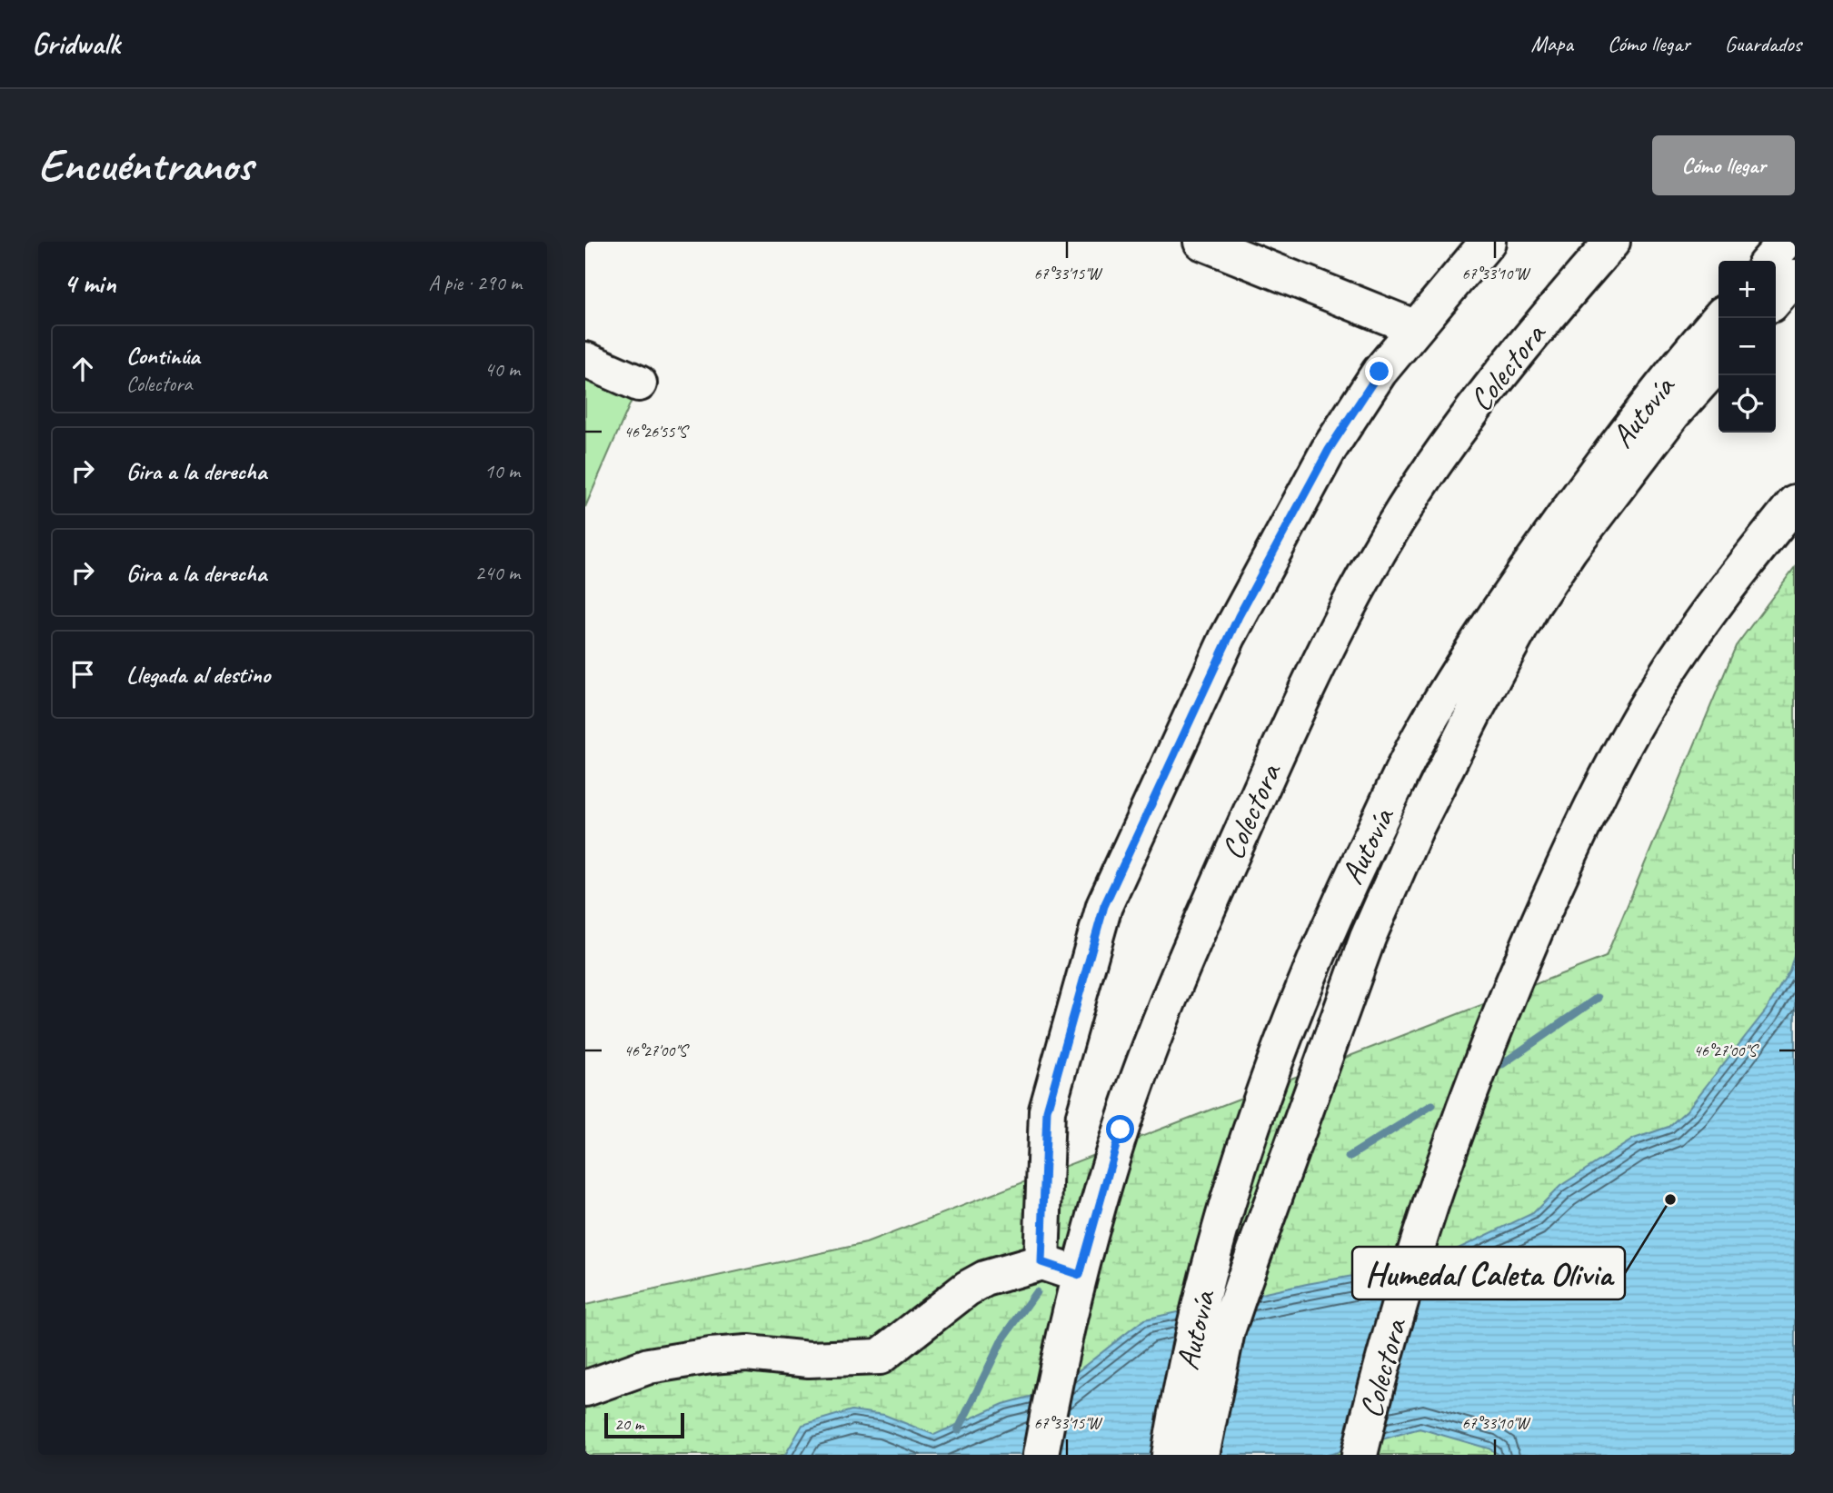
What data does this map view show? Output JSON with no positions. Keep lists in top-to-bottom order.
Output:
{
  "streets": {
    "street": ["Colectora", "Autovía"]
  },
  "places": ["Humedal Caleta Olivia"],
  "scale_bar": "20 m",
  "page": {
    "header": "Gridwalk",
    "nav": ["Mapa", "Cómo llegar", "Guardados"],
    "buttons": "Cómo llegar",
    "title": "Encuéntranos",
    "heading": ["4 min", "A pie · 290 m"],
    "map_buttons": ["+", "−"],
    "list": [
      ["Continúa", "Colectora", "40 m"],
      ["Gira a la derecha", "10 m"],
      ["Gira a la derecha", "240 m"],
      "Llegada al destino"
    ],
    "scale": "20 m"
  },
  "coordinates": [
    "67°33'15\"W",
    "67°33'10\"W",
    "46°26'55\"S",
    "46°27'00\"S"
  ]
}
